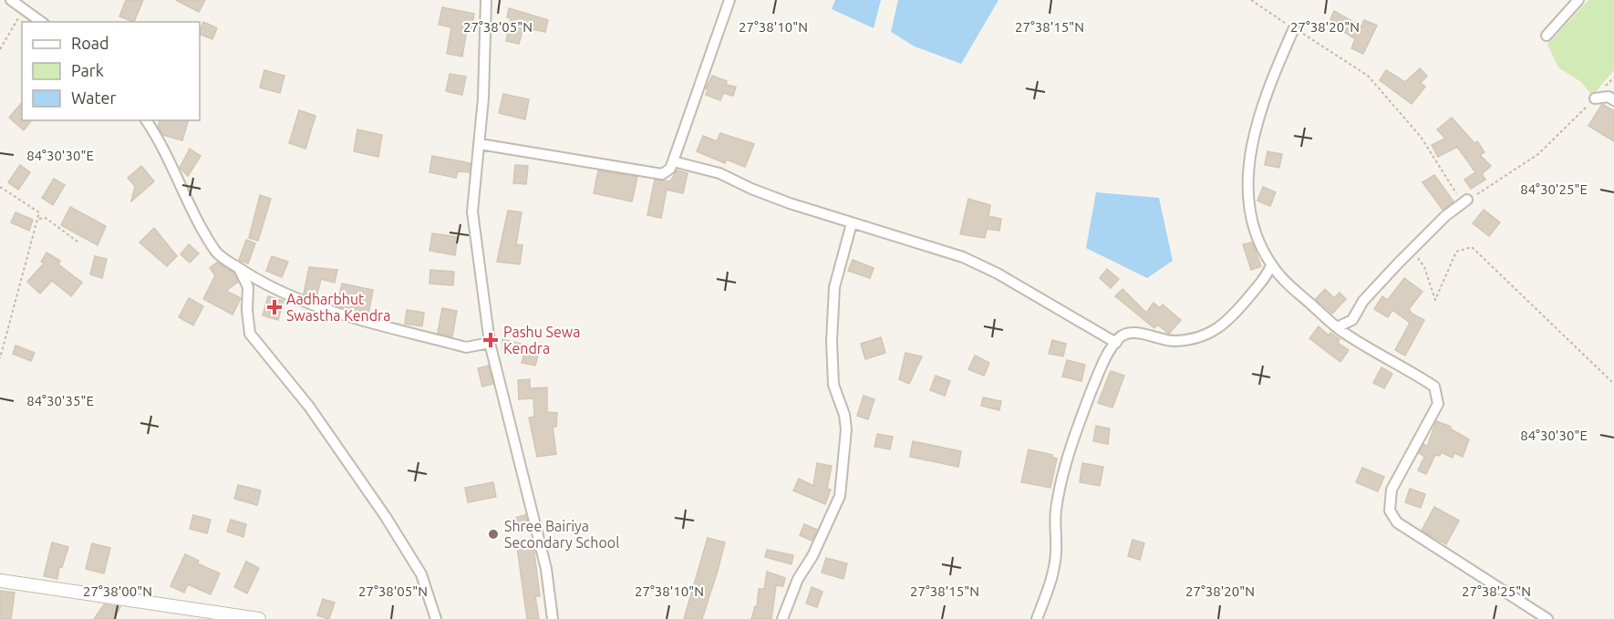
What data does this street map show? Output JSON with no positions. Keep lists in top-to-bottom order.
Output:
{
  "places": {
    "health": ["Aadharbhut Swastha Kendra", "Pashu Sewa Kendra"],
    "other": ["Shree Bairiya Secondary School"]
  },
  "legend": ["Road", "Park", "Water"],
  "coordinates": [
    "27°38'05\"N",
    "27°38'10\"N",
    "27°38'15\"N",
    "27°38'20\"N",
    "84°30'30\"E",
    "84°30'25\"E",
    "84°30'35\"E",
    "27°38'00\"N",
    "27°38'25\"N"
  ]
}
